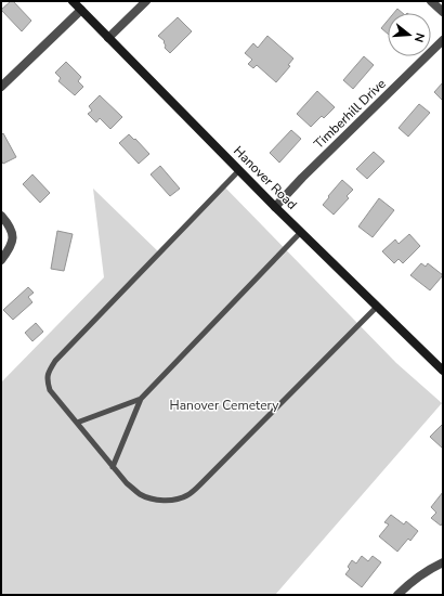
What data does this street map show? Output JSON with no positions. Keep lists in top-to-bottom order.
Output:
{
  "streets": {
    "street": ["Timberhill Drive", "Hanover Road"]
  },
  "crossings": [
    ["Timberhill Drive", "Hanover Road"]
  ],
  "parks": ["Hanover Cemetery"],
  "north": "right"
}
